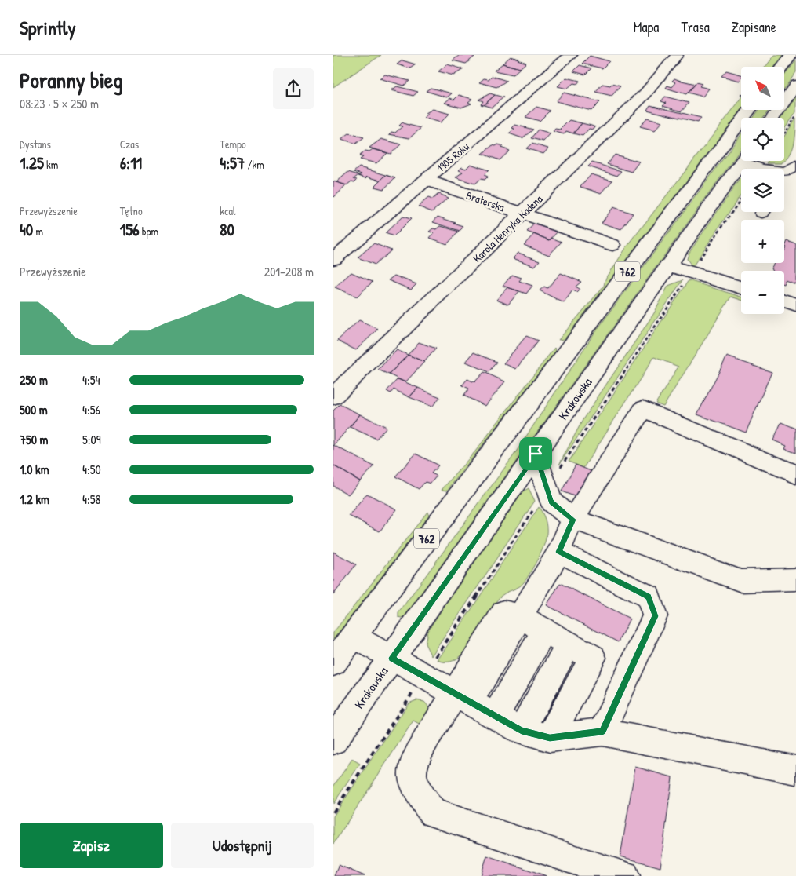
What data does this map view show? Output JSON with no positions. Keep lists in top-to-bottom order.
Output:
{
  "streets": {
    "main road": [
      "1905 Roku",
      "Braterska",
      "Karola Henryka Kadena",
      "762",
      "Krakowska"
    ]
  },
  "crossings": [
    ["1905 Roku", "Braterska"],
    ["Braterska", "Karola Henryka Kadena"]
  ],
  "north": "top left",
  "page": {
    "header": "Sprintly",
    "nav": ["Mapa", "Trasa", "Zapisane"],
    "heading": ["Poranny bieg", "08:23 · 5 × 250 m"],
    "map_buttons": ["+", "−"],
    "stats": [
      ["Dystans", "1.25 km"],
      ["Czas", "6:11"],
      ["Tempo", "4:57 /km"],
      ["Przewyższenie", "40 m"],
      ["Tętno", "156 bpm"],
      ["kcal", "80"]
    ],
    "chart": ["Przewyższenie", "201–208 m"],
    "list": [
      {
        "name": "250 m",
        "note": "4:54"
      },
      {
        "name": "500 m",
        "note": "4:56"
      },
      {
        "name": "750 m",
        "note": "5:09"
      },
      {
        "name": "1.0 km",
        "note": "4:50"
      },
      {
        "name": "1.2 km",
        "note": "4:58"
      }
    ],
    "buttons": ["Zapisz", "Udostępnij"]
  }
}
